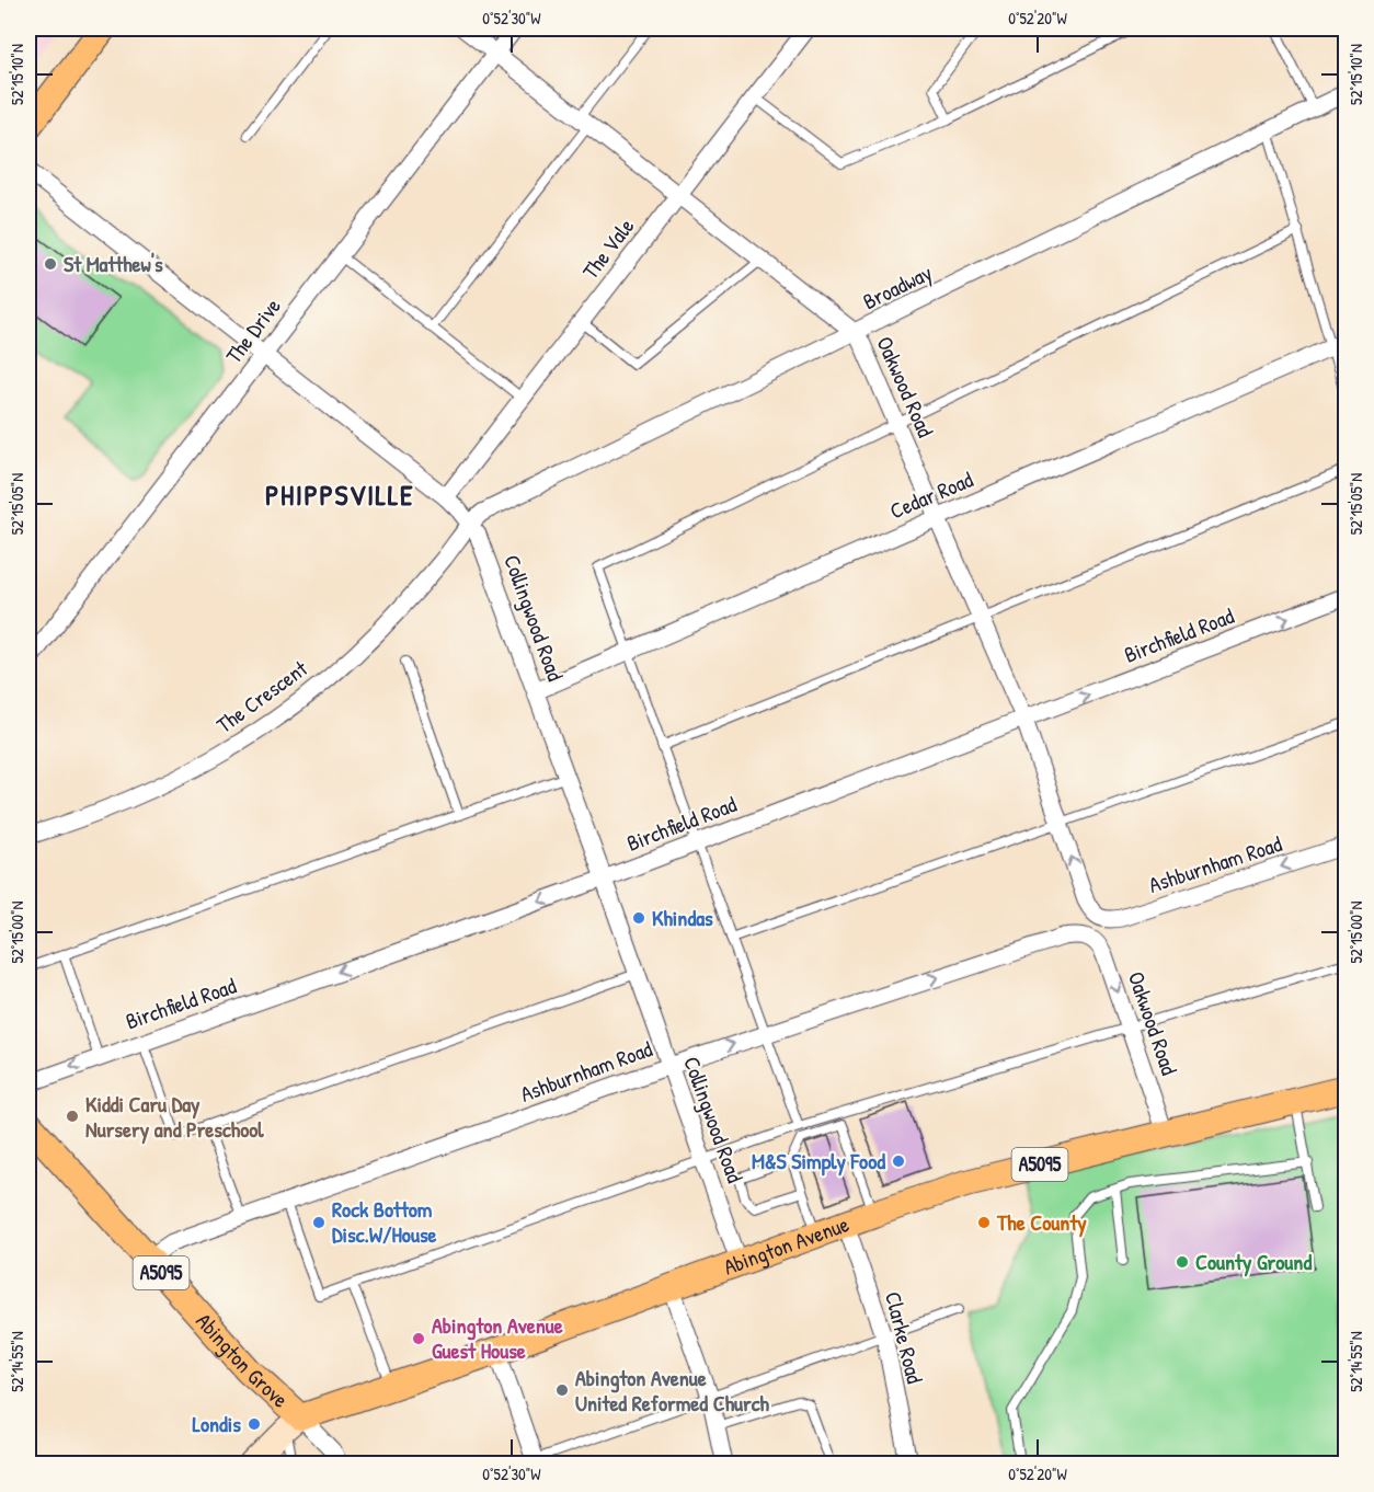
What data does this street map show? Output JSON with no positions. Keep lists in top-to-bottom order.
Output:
{
  "streets": {
    "main road": ["A5095", "Abington Avenue", "Abington Grove"],
    "street": [
      "The Vale",
      "Broadway",
      "The Drive",
      "Oakwood Road",
      "Cedar Road",
      "Collingwood Road",
      "Birchfield Road",
      "The Crescent",
      "Ashburnham Road",
      "Clarke Road"
    ]
  },
  "crossings": [
    ["The Vale", "Oakwood Road"],
    ["The Vale", "Collingwood Road"],
    ["Broadway", "Oakwood Road"],
    ["Broadway", "Collingwood Road"],
    ["Broadway", "The Crescent"],
    ["The Drive", "Oakwood Road"],
    ["The Drive", "Collingwood Road"],
    ["Oakwood Road", "Cedar Road"],
    ["Oakwood Road", "Birchfield Road"],
    ["Oakwood Road", "Ashburnham Road"],
    ["Oakwood Road", "Abington Avenue"],
    ["Cedar Road", "Collingwood Road"],
    ["Collingwood Road", "Birchfield Road"],
    ["Collingwood Road", "The Crescent"],
    ["Collingwood Road", "Ashburnham Road"],
    ["Collingwood Road", "Abington Avenue"],
    ["Ashburnham Road", "Abington Grove"],
    ["Abington Avenue", "Clarke Road"],
    ["Abington Avenue", "Abington Grove"]
  ],
  "districts": ["PHIPPSVILLE"],
  "places": [
    "St Matthew's",
    "Khindas",
    "Kiddi Caru Day Nursery and Preschool",
    "M&S Simply Food",
    "Rock Bottom Disc.W/House",
    "The County",
    "County Ground",
    "Abington Avenue Guest House",
    "Abington Avenue United Reformed Church",
    "Londis"
  ],
  "coordinates": [
    "0°52'30\"W",
    "0°52'20\"W",
    "52°15'10\"N",
    "52°15'05\"N",
    "52°15'00\"N",
    "52°14'55\"N"
  ]
}
